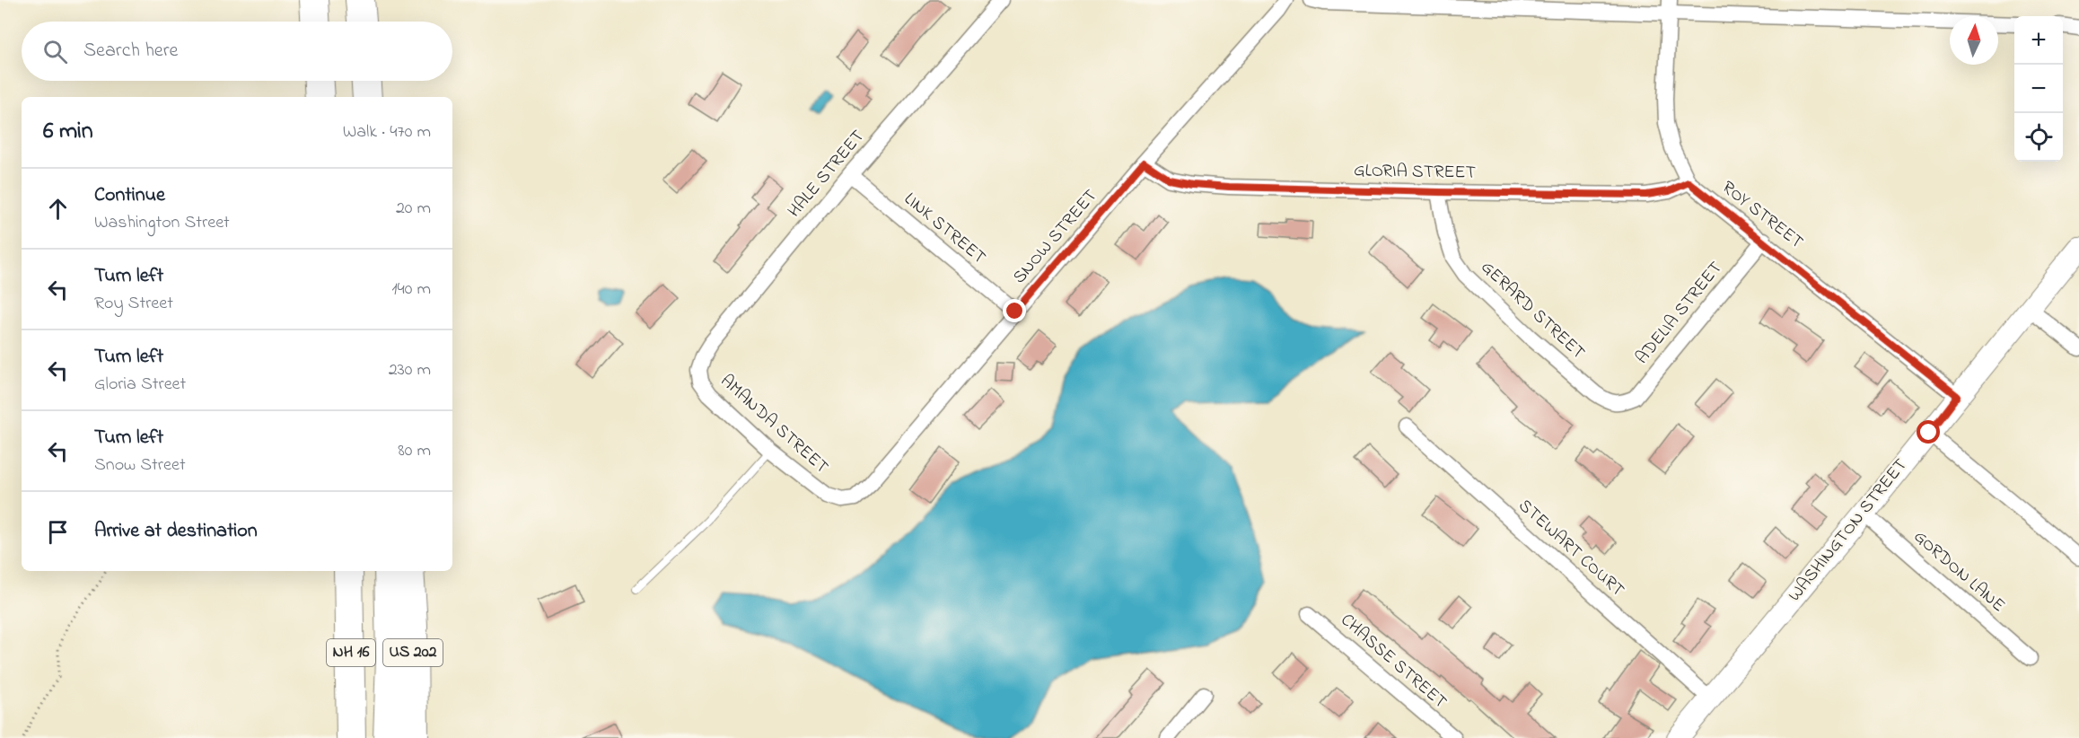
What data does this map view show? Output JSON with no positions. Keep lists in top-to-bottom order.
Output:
{
  "streets": {
    "highway": ["NH 16", "US 202"],
    "main road": ["WASHINGTON STREET"],
    "street": [
      "GLORIA STREET",
      "HALE STREET",
      "ROY STREET",
      "LINK STREET",
      "SNOW STREET",
      "GERARD STREET",
      "ADELIA STREET",
      "AMANDA STREET",
      "STEWART COURT",
      "GORDON LANE",
      "CHASSE STREET"
    ]
  },
  "crossings": [
    ["GLORIA STREET", "ROY STREET"],
    ["GLORIA STREET", "SNOW STREET"],
    ["GLORIA STREET", "GERARD STREET"],
    ["HALE STREET", "LINK STREET"],
    ["HALE STREET", "AMANDA STREET"],
    ["ROY STREET", "ADELIA STREET"],
    ["ROY STREET", "WASHINGTON STREET"],
    ["LINK STREET", "SNOW STREET"],
    ["SNOW STREET", "AMANDA STREET"],
    ["GERARD STREET", "ADELIA STREET"],
    ["WASHINGTON STREET", "STEWART COURT"],
    ["WASHINGTON STREET", "GORDON LANE"]
  ],
  "north": "top",
  "page": {
    "map_buttons": ["+", "−"],
    "search": "Search here",
    "heading": ["6 min", "Walk · 470 m"],
    "list": [
      ["Continue", "Washington Street", "20 m"],
      ["Turn left", "Roy Street", "140 m"],
      ["Turn left", "Gloria Street", "230 m"],
      ["Turn left", "Snow Street", "80 m"],
      "Arrive at destination"
    ]
  }
}
